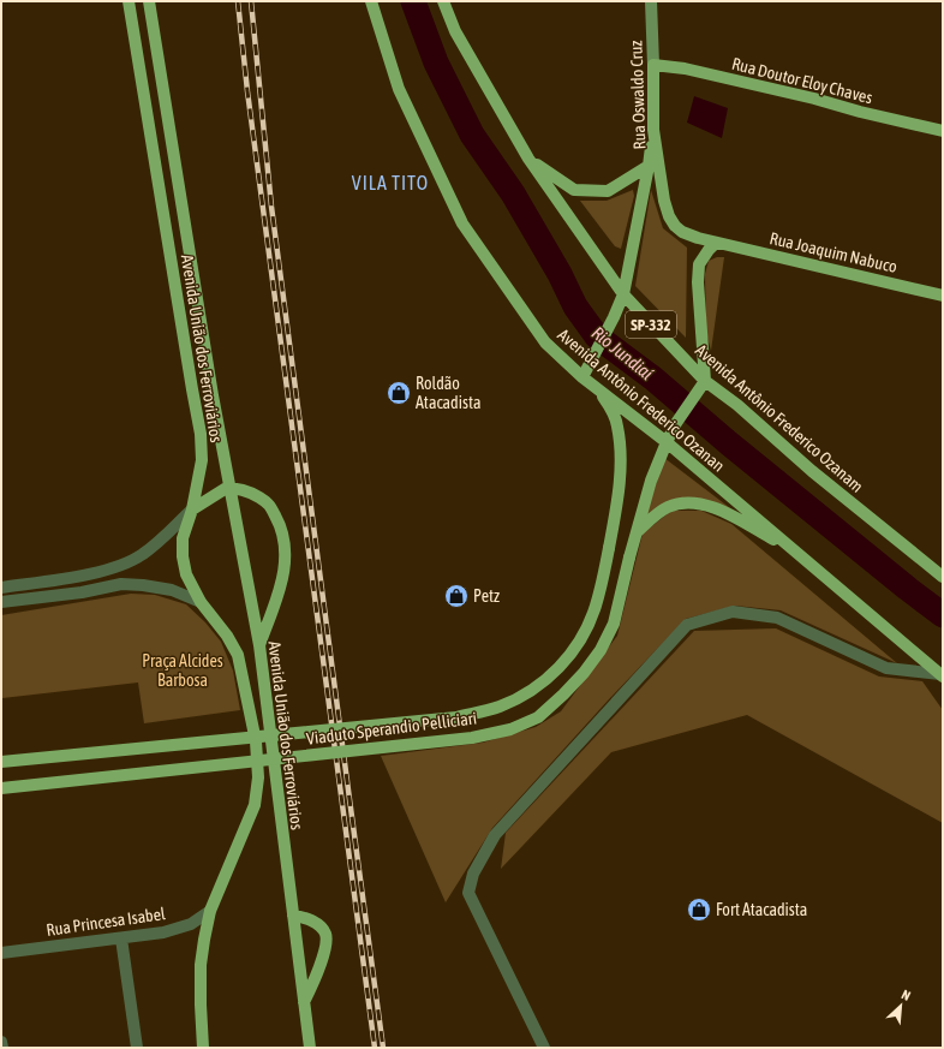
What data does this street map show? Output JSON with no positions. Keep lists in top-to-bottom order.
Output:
{
  "streets": {
    "main road": [
      "Rua Doutor Eloy Chaves",
      "Rua Oswaldo Cruz",
      "Rua Joaquim Nabuco",
      "SP-332",
      "Avenida União dos Ferroviários",
      "Avenida Antônio Frederico Ozanan",
      "Avenida Antônio Frederico Ozanam",
      "Viaduto Sperandio Pelliciari"
    ],
    "street": ["Rua Princesa Isabel"]
  },
  "crossings": [
    ["Rua Doutor Eloy Chaves", "Rua Oswaldo Cruz"],
    ["Rua Oswaldo Cruz", "Rua Joaquim Nabuco"],
    ["Avenida União dos Ferroviários", "Rua Princesa Isabel"],
    ["Avenida Antônio Frederico Ozanan", "Viaduto Sperandio Pelliciari"],
    ["Avenida Antônio Frederico Ozanam", "Viaduto Sperandio Pelliciari"]
  ],
  "districts": ["VILA TITO"],
  "water": ["Rio Jundiaí"],
  "parks": ["Praça Alcides Barbosa"],
  "places": {
    "shop": ["Roldão Atacadista", "Petz", "Fort Atacadista"]
  },
  "north": "top right"
}
